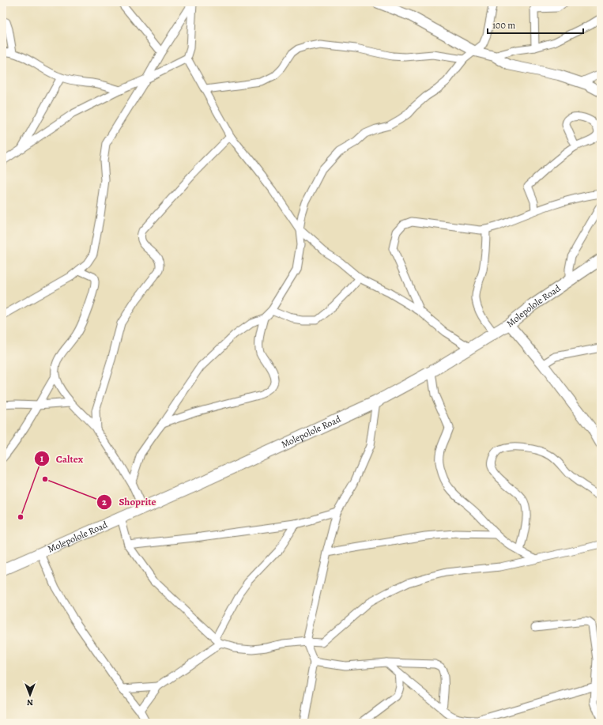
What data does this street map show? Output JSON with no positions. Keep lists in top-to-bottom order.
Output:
{
  "streets": {
    "main road": ["Molepolole Road"]
  },
  "places": ["Shoprite", "Caltex"],
  "scale_bar": "100 m",
  "north": "bottom"
}
